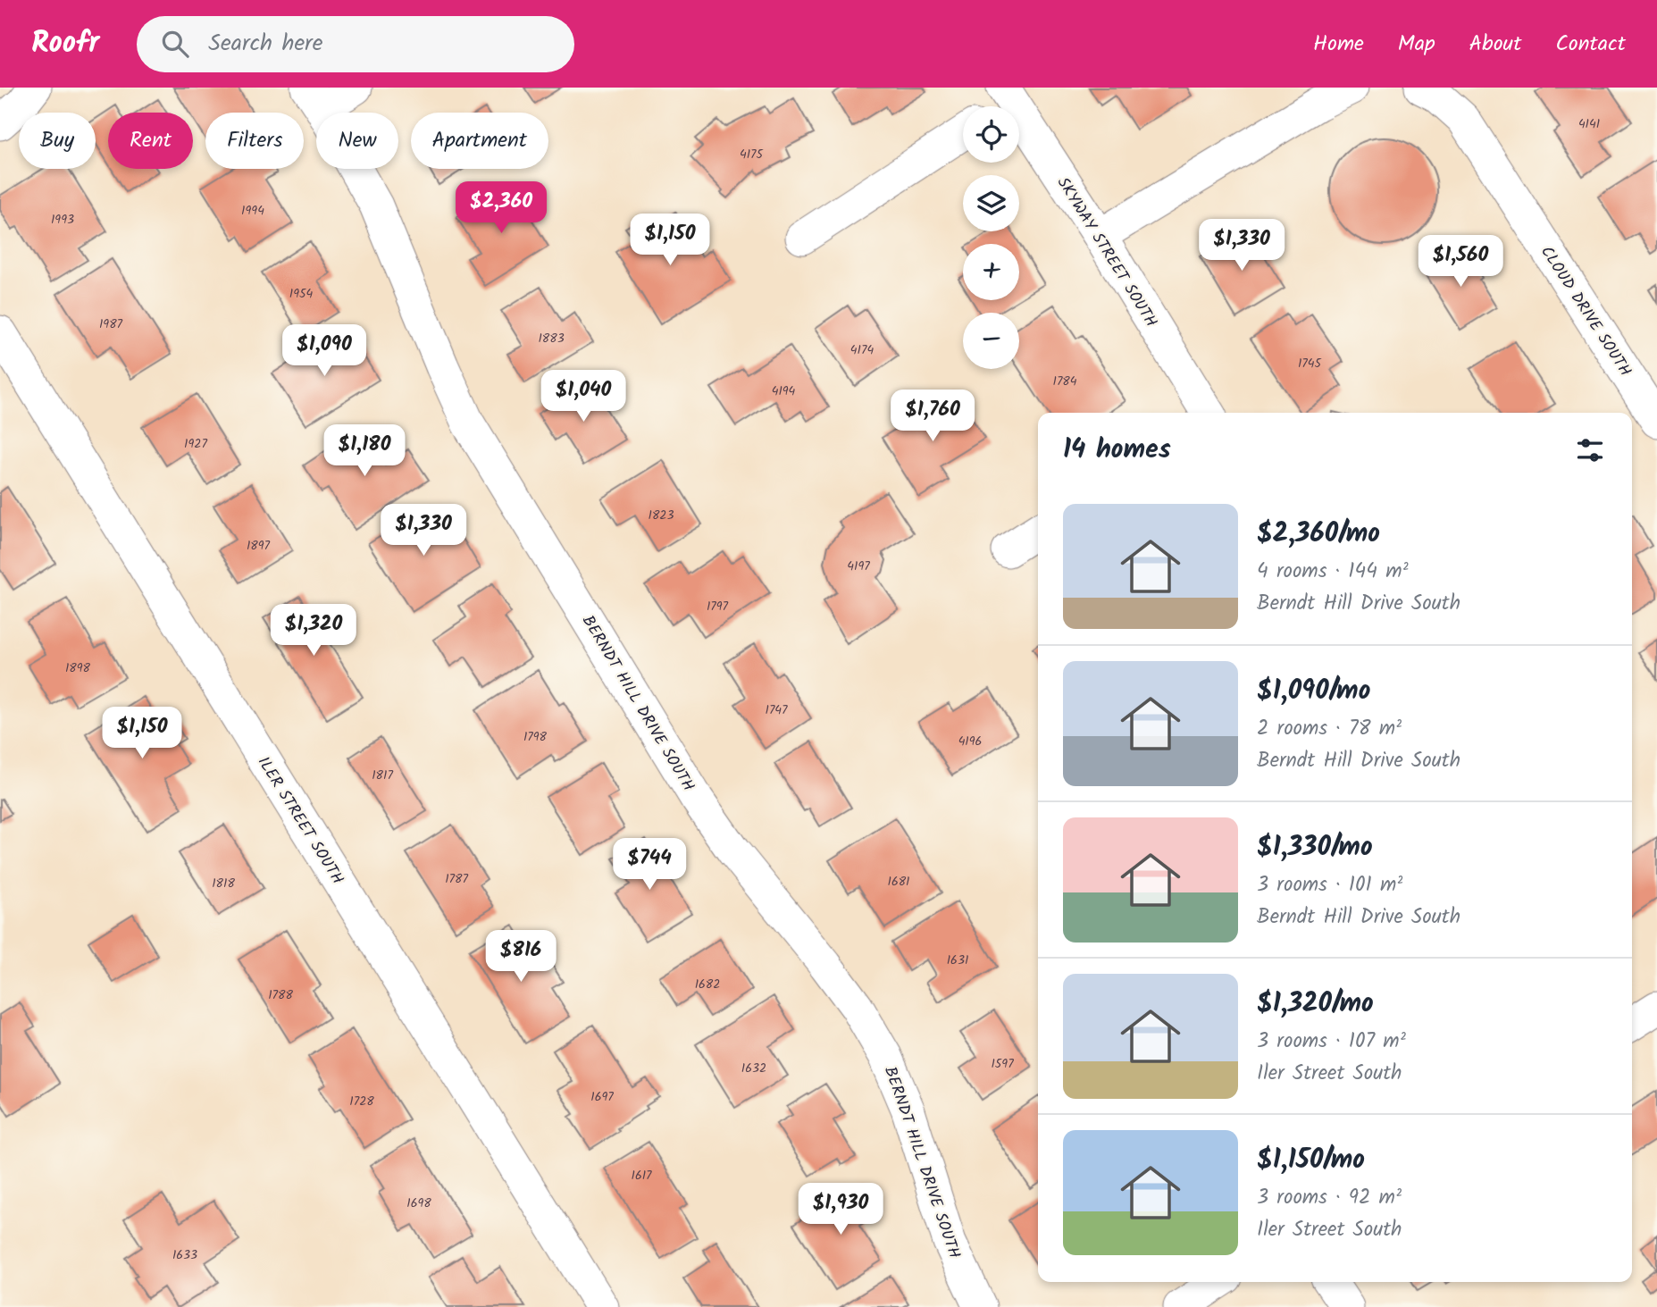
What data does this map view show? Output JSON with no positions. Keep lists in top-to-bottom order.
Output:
{
  "streets": {
    "street": [
      "SKYWAY STREET SOUTH",
      "CLOUD DRIVE SOUTH",
      "BERNDT HILL DRIVE SOUTH",
      "ILER STREET SOUTH"
    ]
  },
  "house_numbers": [
    "4141",
    "4175",
    "1994",
    "1993",
    "1954",
    "1987",
    "1883",
    "4174",
    "1745",
    "1784",
    "4194",
    "1927",
    "1823",
    "1897",
    "4197",
    "1797",
    "1898",
    "1747",
    "1798",
    "4196",
    "1817",
    "1787",
    "1681",
    "1818",
    "1631",
    "1682",
    "1788",
    "1597",
    "1632",
    "1697",
    "1728",
    "1617",
    "1698",
    "1633"
  ],
  "page": {
    "header": "Roofr",
    "search": "Search here",
    "nav": [
      "Home",
      "Map",
      "About",
      "Contact"
    ],
    "map_buttons": ["+", "−"],
    "chip": [
      "Buy",
      "Rent",
      "Filters",
      "New",
      "Apartment"
    ],
    "price": [
      "$2,360",
      "$1,150",
      "$1,330",
      "$1,560",
      "$1,090",
      "$1,040",
      "$1,760",
      "$1,180",
      "$1,330",
      "$1,320",
      "$1,150",
      "$744",
      "$816",
      "$1,930"
    ],
    "heading": "14 homes",
    "list": [
      {
        "name": "$2,360/mo",
        "note": "4 rooms · 144 m² · Berndt Hill Drive South"
      },
      {
        "name": "$1,090/mo",
        "note": "2 rooms · 78 m² · Berndt Hill Drive South"
      },
      {
        "name": "$1,330/mo",
        "note": "3 rooms · 101 m² · Berndt Hill Drive South"
      },
      {
        "name": "$1,320/mo",
        "note": "3 rooms · 107 m² · Iler Street South"
      },
      {
        "name": "$1,150/mo",
        "note": "3 rooms · 92 m² · Iler Street South"
      }
    ]
  }
}
